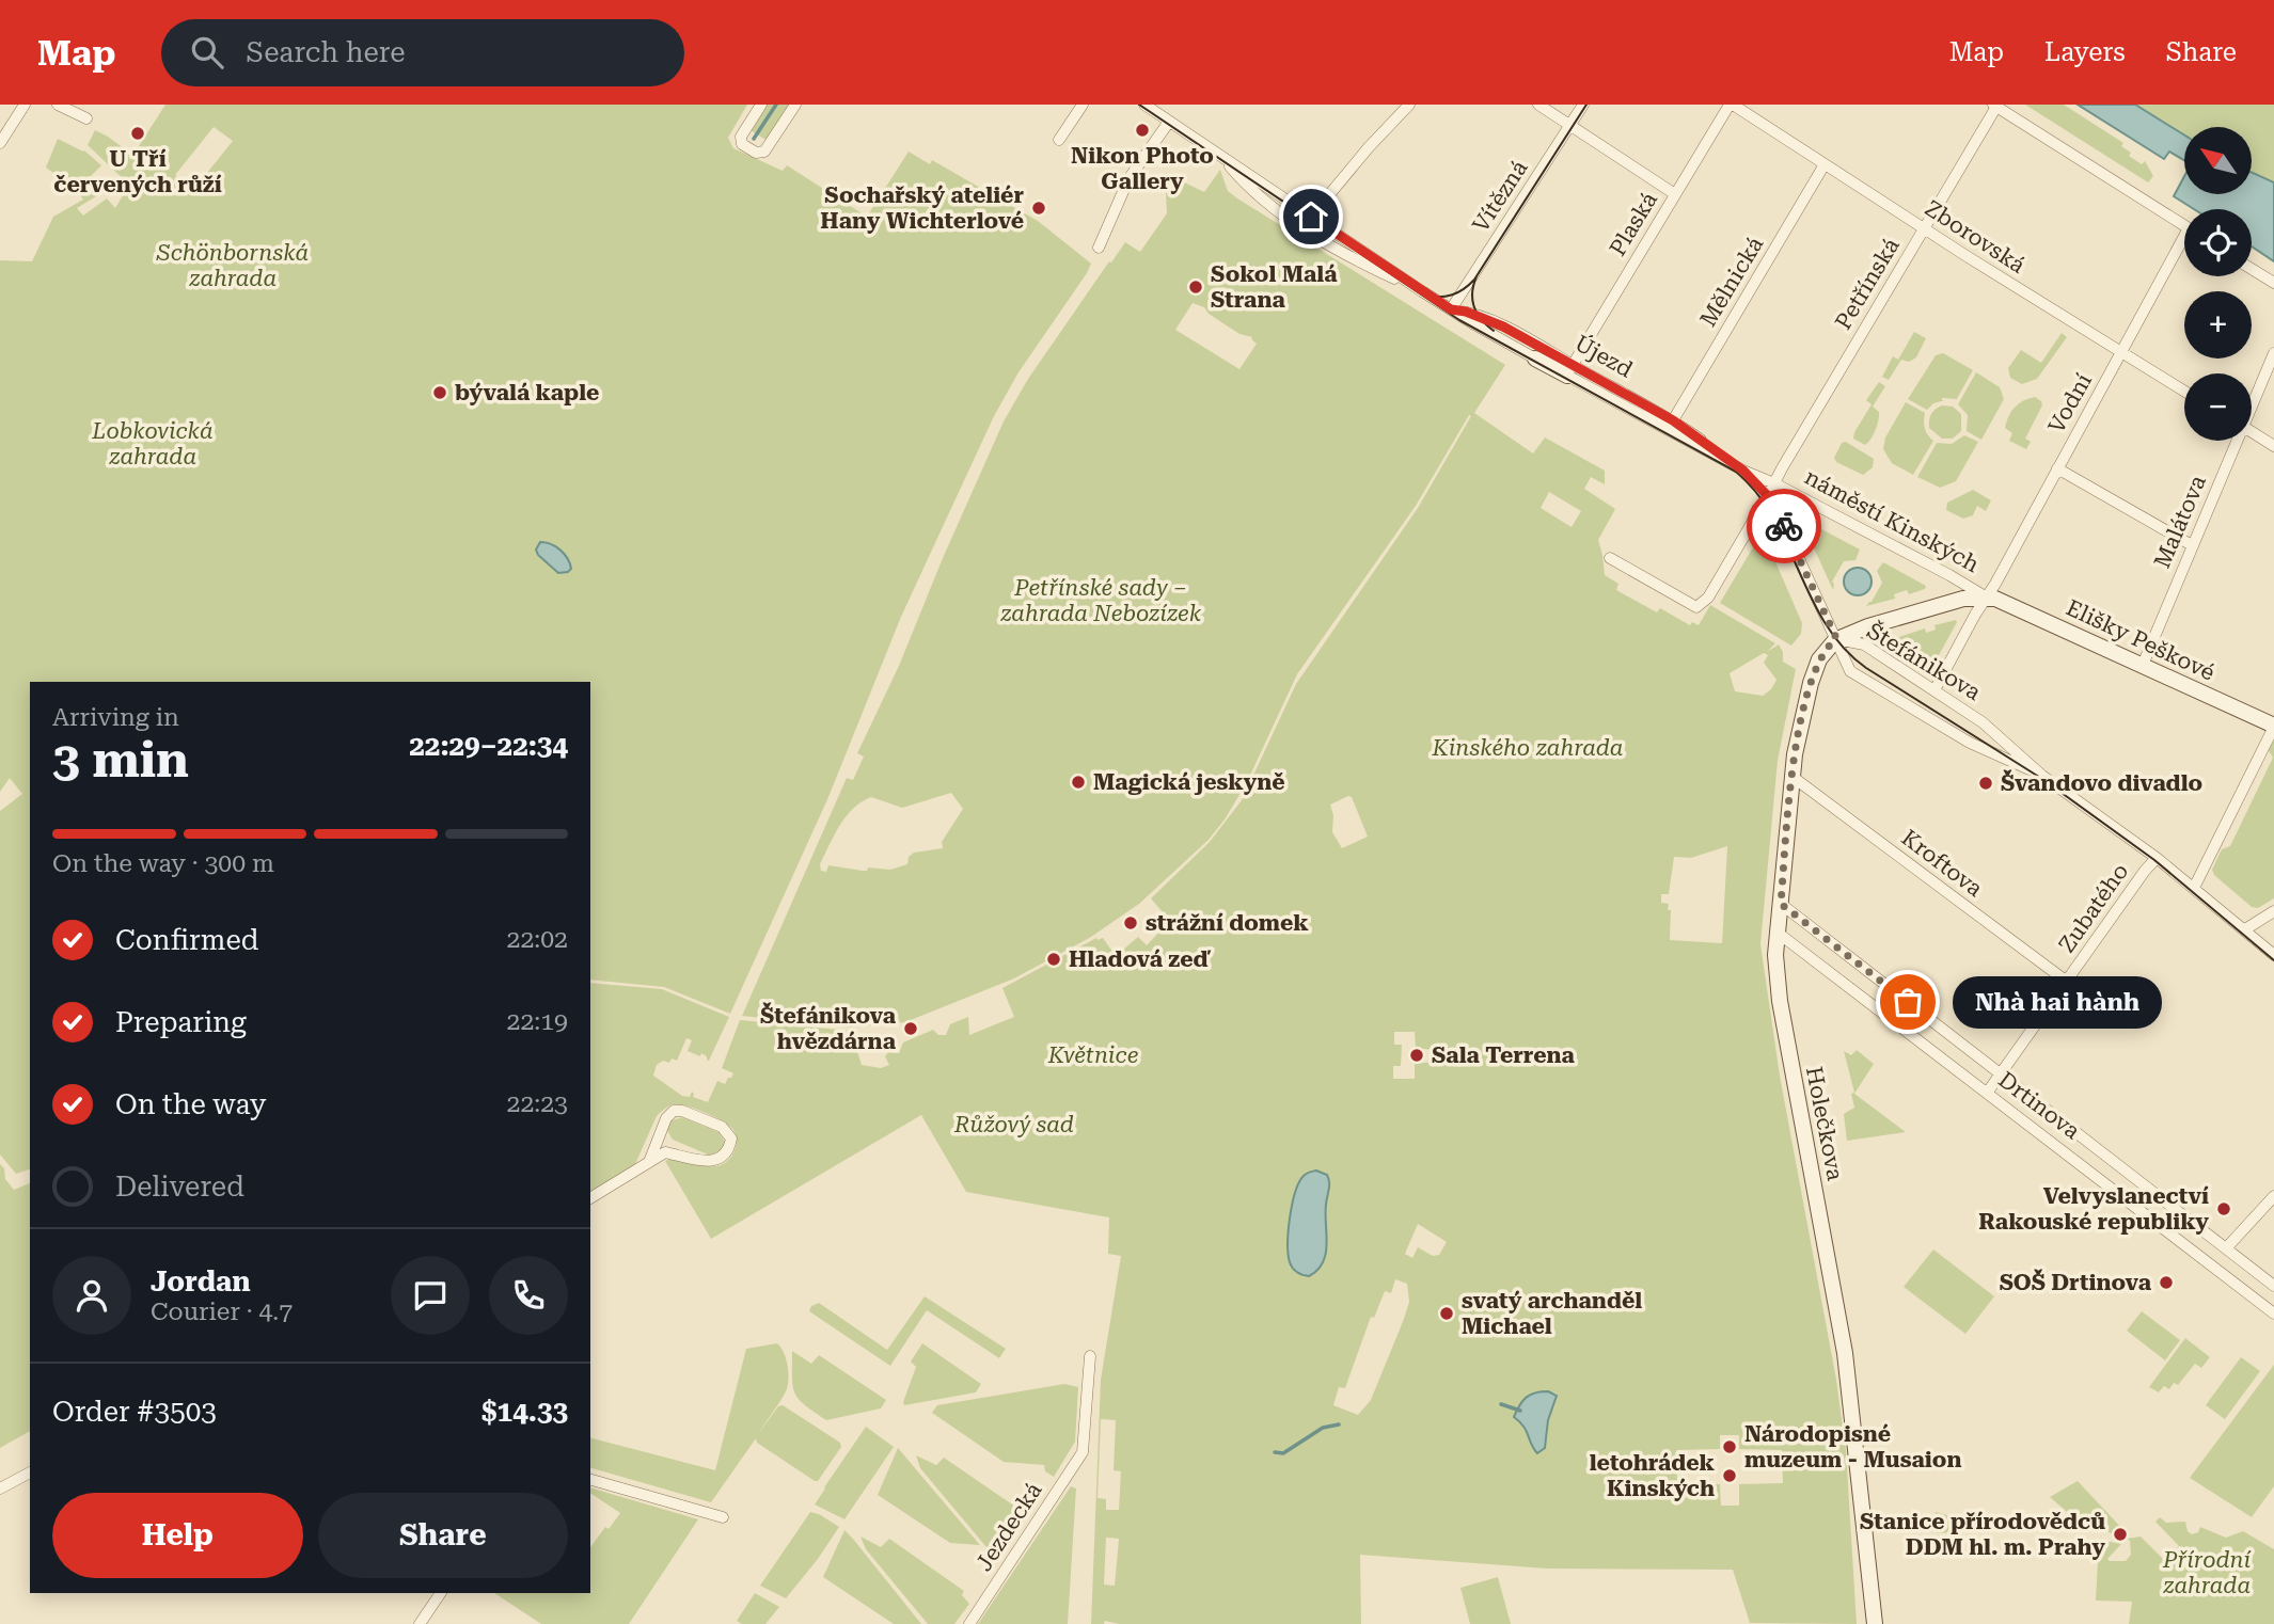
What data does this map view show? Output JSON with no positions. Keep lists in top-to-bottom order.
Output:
{
  "streets": {
    "street": [
      "Vítězná",
      "Plaská",
      "Zborovská",
      "Mělnická",
      "Petřínská",
      "Újezd",
      "Vodní",
      "náměstí Kinských",
      "Malátova",
      "Elišky Peškové",
      "Štefánikova",
      "Kroftova",
      "Zubatého",
      "Drtinova",
      "Holečkova",
      "Jezdecká"
    ]
  },
  "crossings": [
    ["Vítězná", "Újezd"],
    ["Plaská", "Zborovská"],
    ["Plaská", "Újezd"],
    ["Zborovská", "Mělnická"],
    ["Zborovská", "Petřínská"],
    ["Zborovská", "Vodní"],
    ["Mělnická", "Újezd"],
    ["Petřínská", "Újezd"],
    ["Petřínská", "náměstí Kinských"],
    ["Újezd", "náměstí Kinských"],
    ["Vodní", "náměstí Kinských"],
    ["Vodní", "Elišky Peškové"],
    ["náměstí Kinských", "Elišky Peškové"],
    ["náměstí Kinských", "Štefánikova"],
    ["náměstí Kinských", "Holečkova"],
    ["Malátova", "Elišky Peškové"],
    ["Štefánikova", "Zubatého"],
    ["Štefánikova", "Holečkova"],
    ["Kroftova", "Zubatého"],
    ["Kroftova", "Holečkova"],
    ["Zubatého", "Drtinova"],
    ["Drtinova", "Holečkova"]
  ],
  "parks": [
    "Schönbornská zahrada",
    "Lobkovická zahrada",
    "Petřínské sady – zahrada Nebozízek",
    "Kinského zahrada",
    "Květnice",
    "Růžový sad",
    "Přírodní zahrada"
  ],
  "places": [
    "Nikon Photo Gallery",
    "U Tří červených růží",
    "Sochařský ateliér Hany Wichterlové",
    "Sokol Malá Strana",
    "bývalá kaple",
    "Magická jeskyně",
    "Švandovo divadlo",
    "strážní domek",
    "Hladová zeď",
    "Nhà hai hành",
    "Štefánikova hvězdárna",
    "Sala Terrena",
    "Velvyslanectví Rakouské republiky",
    "SOŠ Drtinova",
    "svatý archanděl Michael",
    "Národopisné muzeum - Musaion",
    "letohrádek Kinských",
    "Stanice přírodovědců DDM hl. m. Prahy"
  ],
  "north": "top left",
  "page": {
    "header": "Map",
    "search": "Search here",
    "nav": ["Map", "Layers", "Share"],
    "map_buttons": ["+", "−"],
    "heading": ["3 min", "Arriving in", "22:29–22:34"],
    "panel": [
      "Jordan",
      "Courier · 4.7",
      "Order #3503",
      "$14.33"
    ],
    "bar": "On the way · 300 m",
    "list": [
      ["Confirmed", "22:02"],
      ["Preparing", "22:19"],
      ["On the way", "22:23"],
      "Delivered"
    ],
    "bubble": "Nhà hai hành",
    "buttons": ["Help", "Share"]
  }
}
